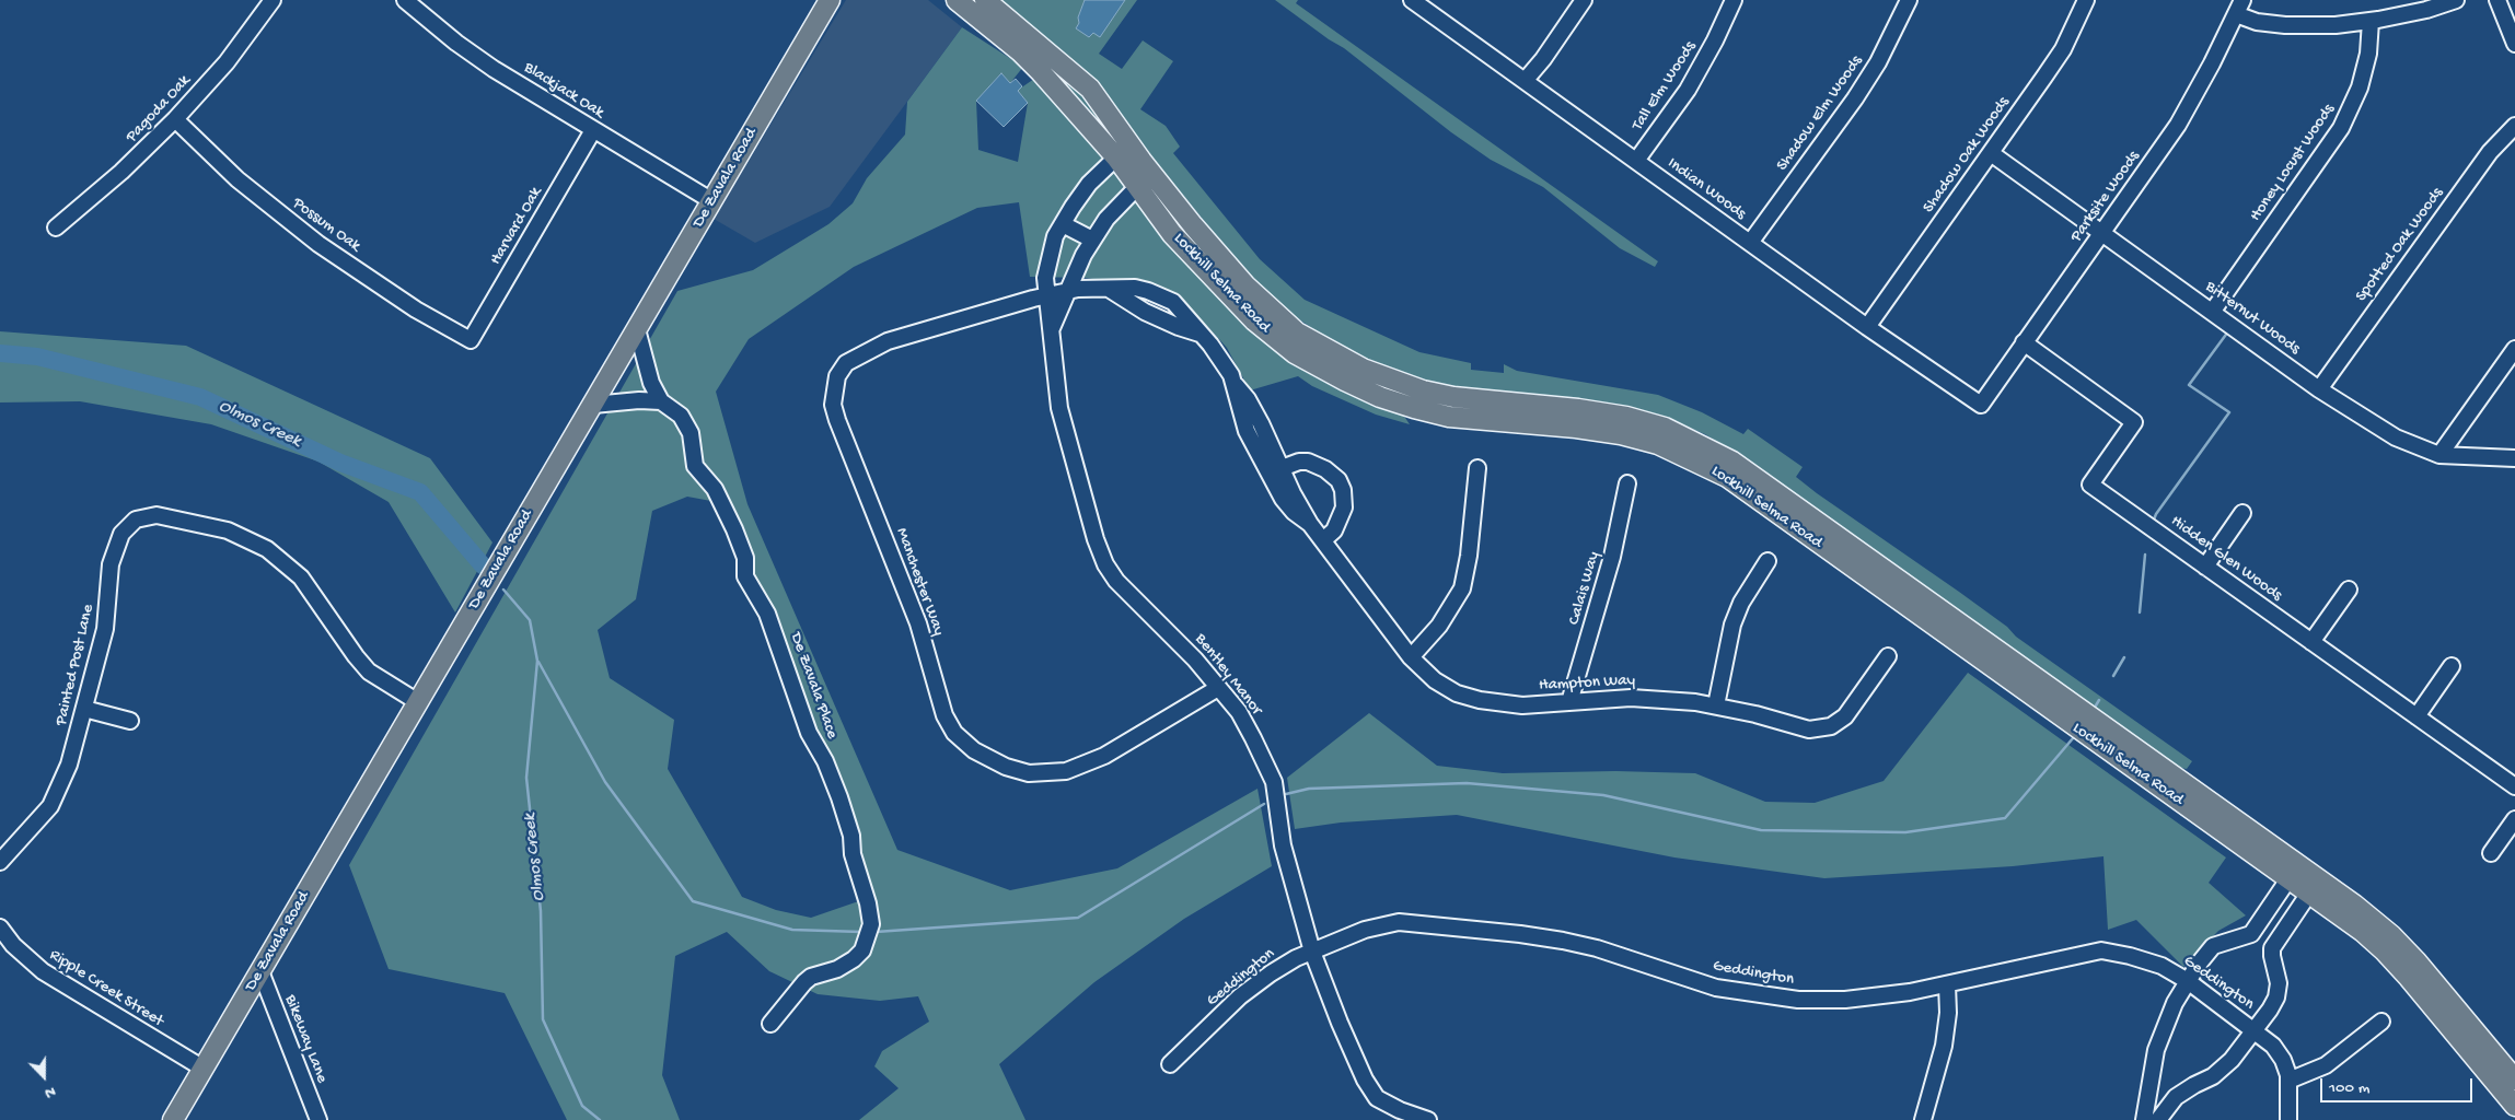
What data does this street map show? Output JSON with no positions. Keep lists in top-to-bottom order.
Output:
{
  "streets": {
    "main road": ["De Zavala Road", "Lockhill Selma Road"],
    "street": [
      "Tall Elm Woods",
      "Blackjack Oak",
      "Pagoda Oak",
      "Shadow Elm Woods",
      "Shadow Oak Woods",
      "Honey Locust Woods",
      "Indian Woods",
      "Parksite Woods",
      "Possum Oak",
      "Harvard Oak",
      "Spotted Oak Woods",
      "Bitternut Woods",
      "Hidden Glen Woods",
      "Manchester Way",
      "Calais Way",
      "Painted Post Lane",
      "Bentley Manor",
      "Hampton Way",
      "De Zavala Place",
      "Geddington",
      "Ripple Creek Street",
      "Bikeway Lane"
    ]
  },
  "crossings": [
    ["Tall Elm Woods", "Indian Woods"],
    ["Blackjack Oak", "De Zavala Road"],
    ["Blackjack Oak", "Harvard Oak"],
    ["Pagoda Oak", "Possum Oak"],
    ["Shadow Elm Woods", "Indian Woods"],
    ["Shadow Oak Woods", "Indian Woods"],
    ["Shadow Oak Woods", "Bitternut Woods"],
    ["Honey Locust Woods", "Bitternut Woods"],
    ["De Zavala Road", "Painted Post Lane"],
    ["De Zavala Road", "De Zavala Place"],
    ["De Zavala Road", "Ripple Creek Street"],
    ["De Zavala Road", "Bikeway Lane"],
    ["Indian Woods", "Parksite Woods"],
    ["Parksite Woods", "Bitternut Woods"],
    ["Parksite Woods", "Hidden Glen Woods"],
    ["Possum Oak", "Harvard Oak"],
    ["Spotted Oak Woods", "Bitternut Woods"],
    ["Lockhill Selma Road", "Bentley Manor"],
    ["Manchester Way", "Bentley Manor"],
    ["Manchester Way", "Hampton Way"],
    ["Calais Way", "Hampton Way"],
    ["Bentley Manor", "Hampton Way"],
    ["Bentley Manor", "Geddington"]
  ],
  "water": ["Olmos Creek"],
  "scale_bar": "100 m",
  "north": "bottom"
}
